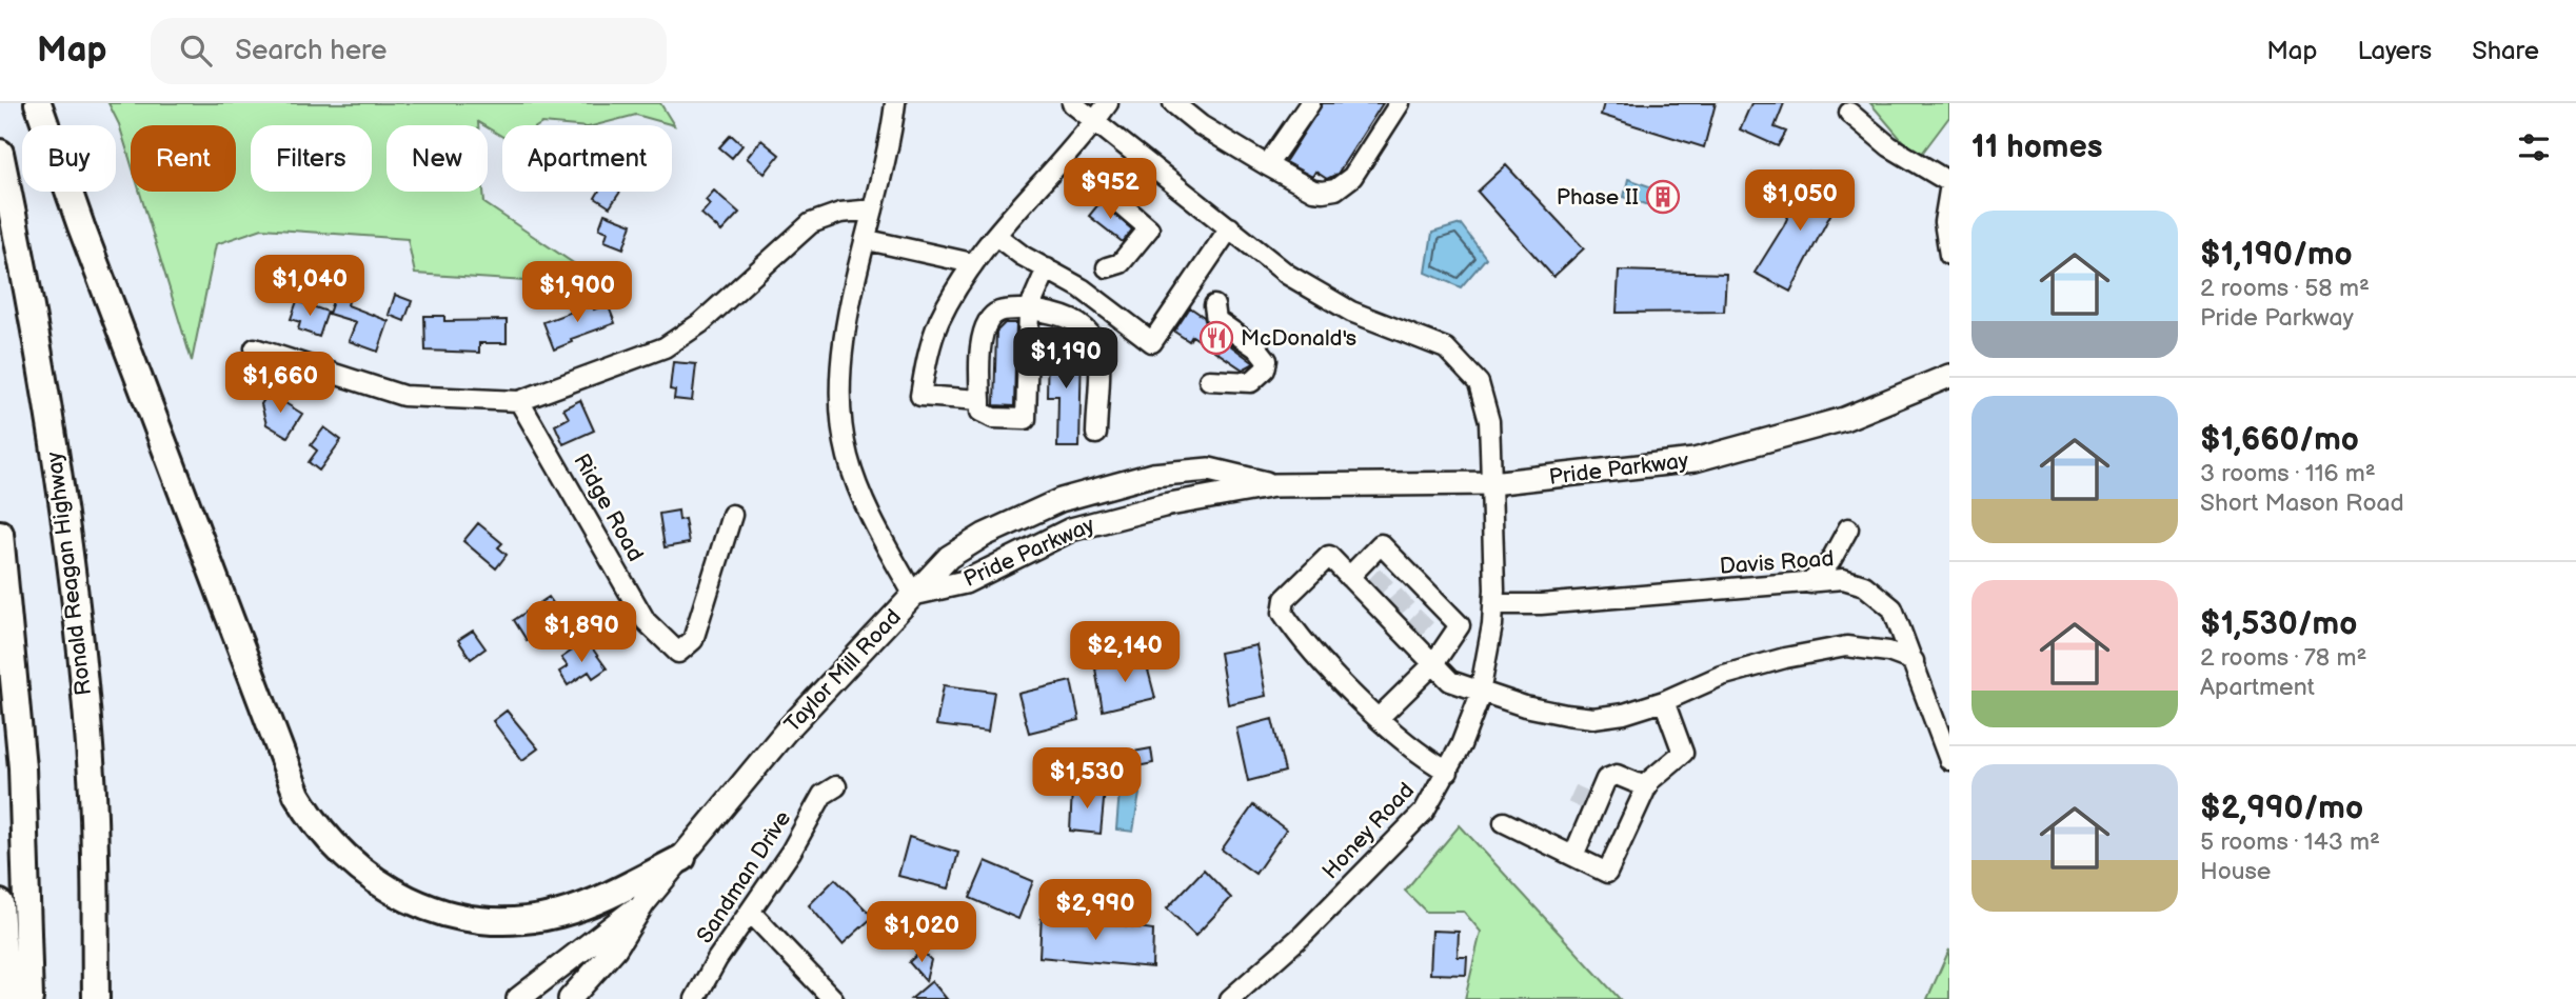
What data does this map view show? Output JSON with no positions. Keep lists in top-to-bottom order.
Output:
{
  "streets": {
    "highway": ["Ronald Reagan Highway"],
    "main road": ["Pride Parkway", "Taylor Mill Road"],
    "street": [
      "Ridge Road",
      "Davis Road",
      "Honey Road",
      "Sandman Drive"
    ]
  },
  "crossings": [
    ["Pride Parkway", "Taylor Mill Road"],
    ["Pride Parkway", "Honey Road"],
    ["Davis Road", "Honey Road"]
  ],
  "places": {
    "building": ["Phase II"],
    "restaurant": ["McDonald's"]
  },
  "page": {
    "header": "Map",
    "search": "Search here",
    "nav": ["Map", "Layers", "Share"],
    "heading": "11 homes",
    "chip": [
      "Buy",
      "Rent",
      "Filters",
      "New",
      "Apartment"
    ],
    "price": [
      "$952",
      "$1,050",
      "$1,040",
      "$1,900",
      "$1,190",
      "$1,660",
      "$1,890",
      "$2,140",
      "$1,530",
      "$2,990",
      "$1,020"
    ],
    "list": [
      {
        "name": "$1,190/mo",
        "note": "2 rooms · 58 m² · Pride Parkway"
      },
      {
        "name": "$1,660/mo",
        "note": "3 rooms · 116 m² · Short Mason Road"
      },
      {
        "name": "$1,530/mo",
        "note": "2 rooms · 78 m² · Apartment"
      },
      {
        "name": "$2,990/mo",
        "note": "5 rooms · 143 m² · House"
      }
    ]
  }
}
